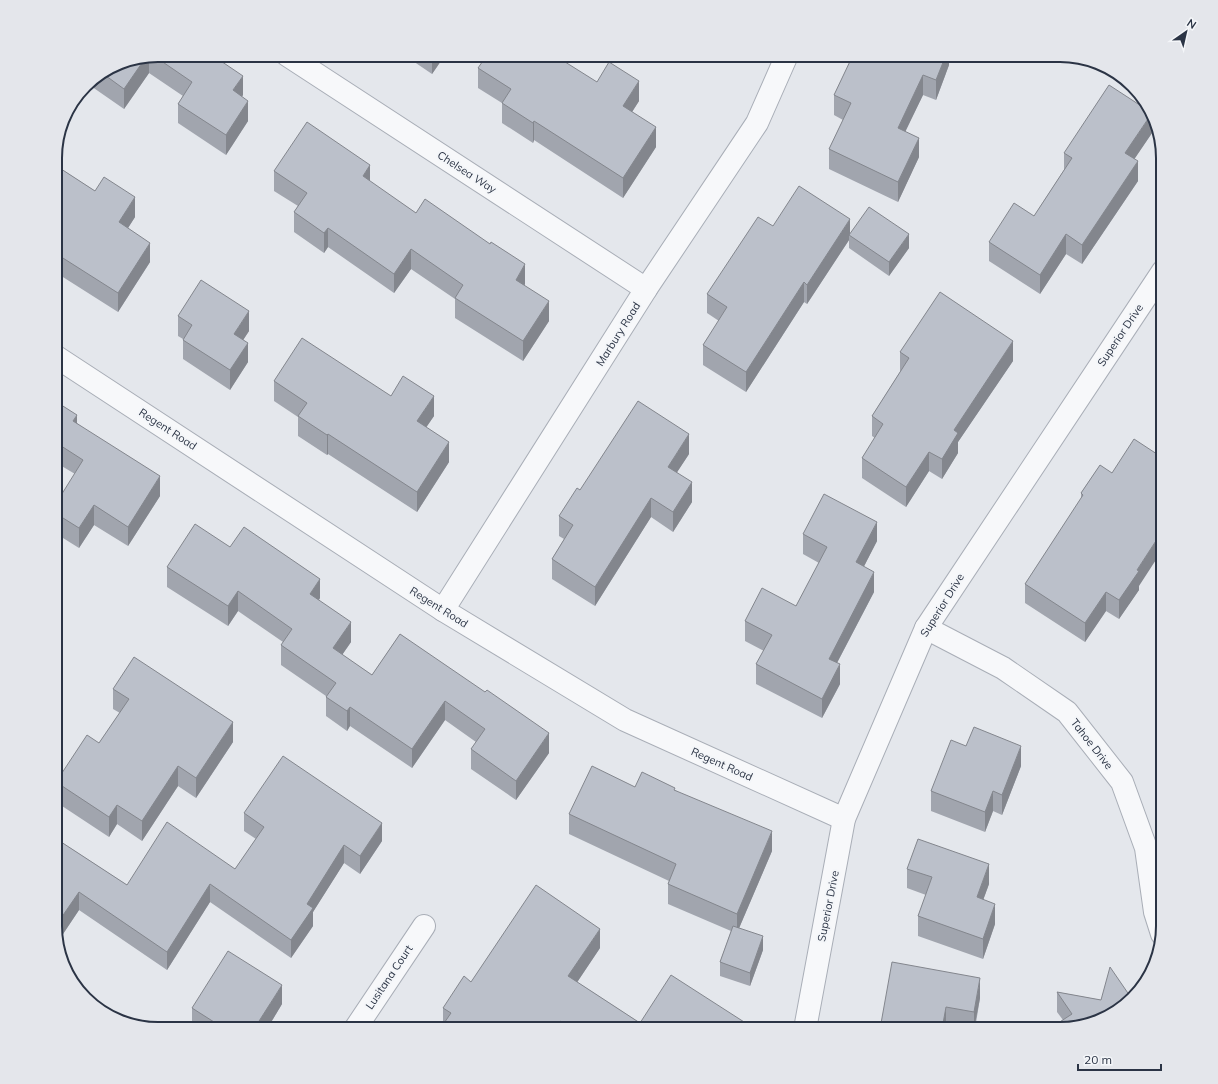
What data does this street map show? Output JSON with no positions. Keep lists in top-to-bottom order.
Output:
{
  "streets": {
    "street": [
      "Chelsea Way",
      "Marbury Road",
      "Superior Drive",
      "Regent Road",
      "Tahoe Drive",
      "Lusitana Court"
    ]
  },
  "crossings": [
    ["Chelsea Way", "Marbury Road"],
    ["Marbury Road", "Regent Road"],
    ["Superior Drive", "Regent Road"],
    ["Superior Drive", "Tahoe Drive"]
  ],
  "scale_bar": "20 m",
  "north": "top right"
}
